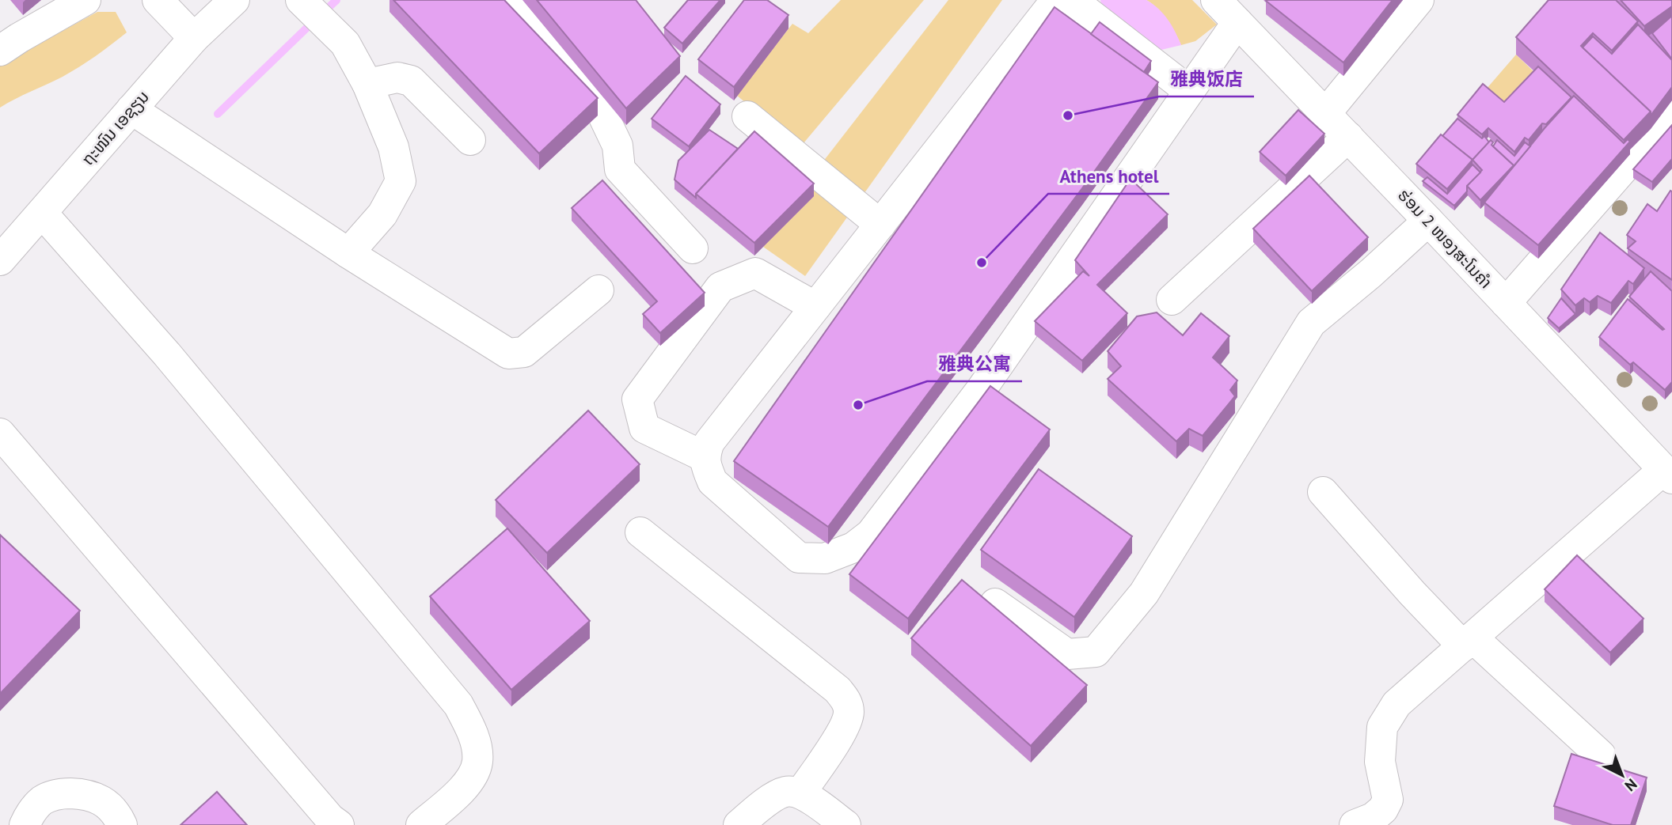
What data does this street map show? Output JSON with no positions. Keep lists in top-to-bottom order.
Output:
{
  "streets": {
    "street": ["ຖະໜົນ ເອຊຽນ", "ຮ່ອມ 2 ໜອງສະໂນຄໍາ"]
  },
  "places": ["雅典饭店", "Athens hotel", "雅典公寓"],
  "north": "bottom right"
}
